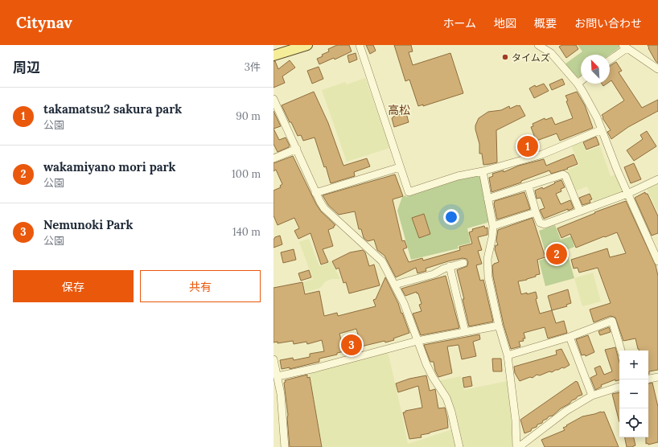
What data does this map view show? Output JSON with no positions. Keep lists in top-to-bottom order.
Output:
{
  "districts": ["高松"],
  "places": ["タイムズ"],
  "north": "top left",
  "page": {
    "header": "Citynav",
    "nav": [
      "ホーム",
      "地図",
      "概要",
      "お問い合わせ"
    ],
    "heading": ["周辺", "3件"],
    "list": [
      {
        "mark": "1",
        "name": "takamatsu2 sakura park",
        "note": "公園",
        "value": "90 m"
      },
      {
        "mark": "2",
        "name": "wakamiyano mori park",
        "note": "公園",
        "value": "100 m"
      },
      {
        "mark": "3",
        "name": "Nemunoki Park",
        "note": "公園",
        "value": "140 m"
      }
    ],
    "pins": ["1", "2", "3"],
    "buttons": ["保存", "共有"],
    "map_buttons": ["+", "−"]
  }
}
